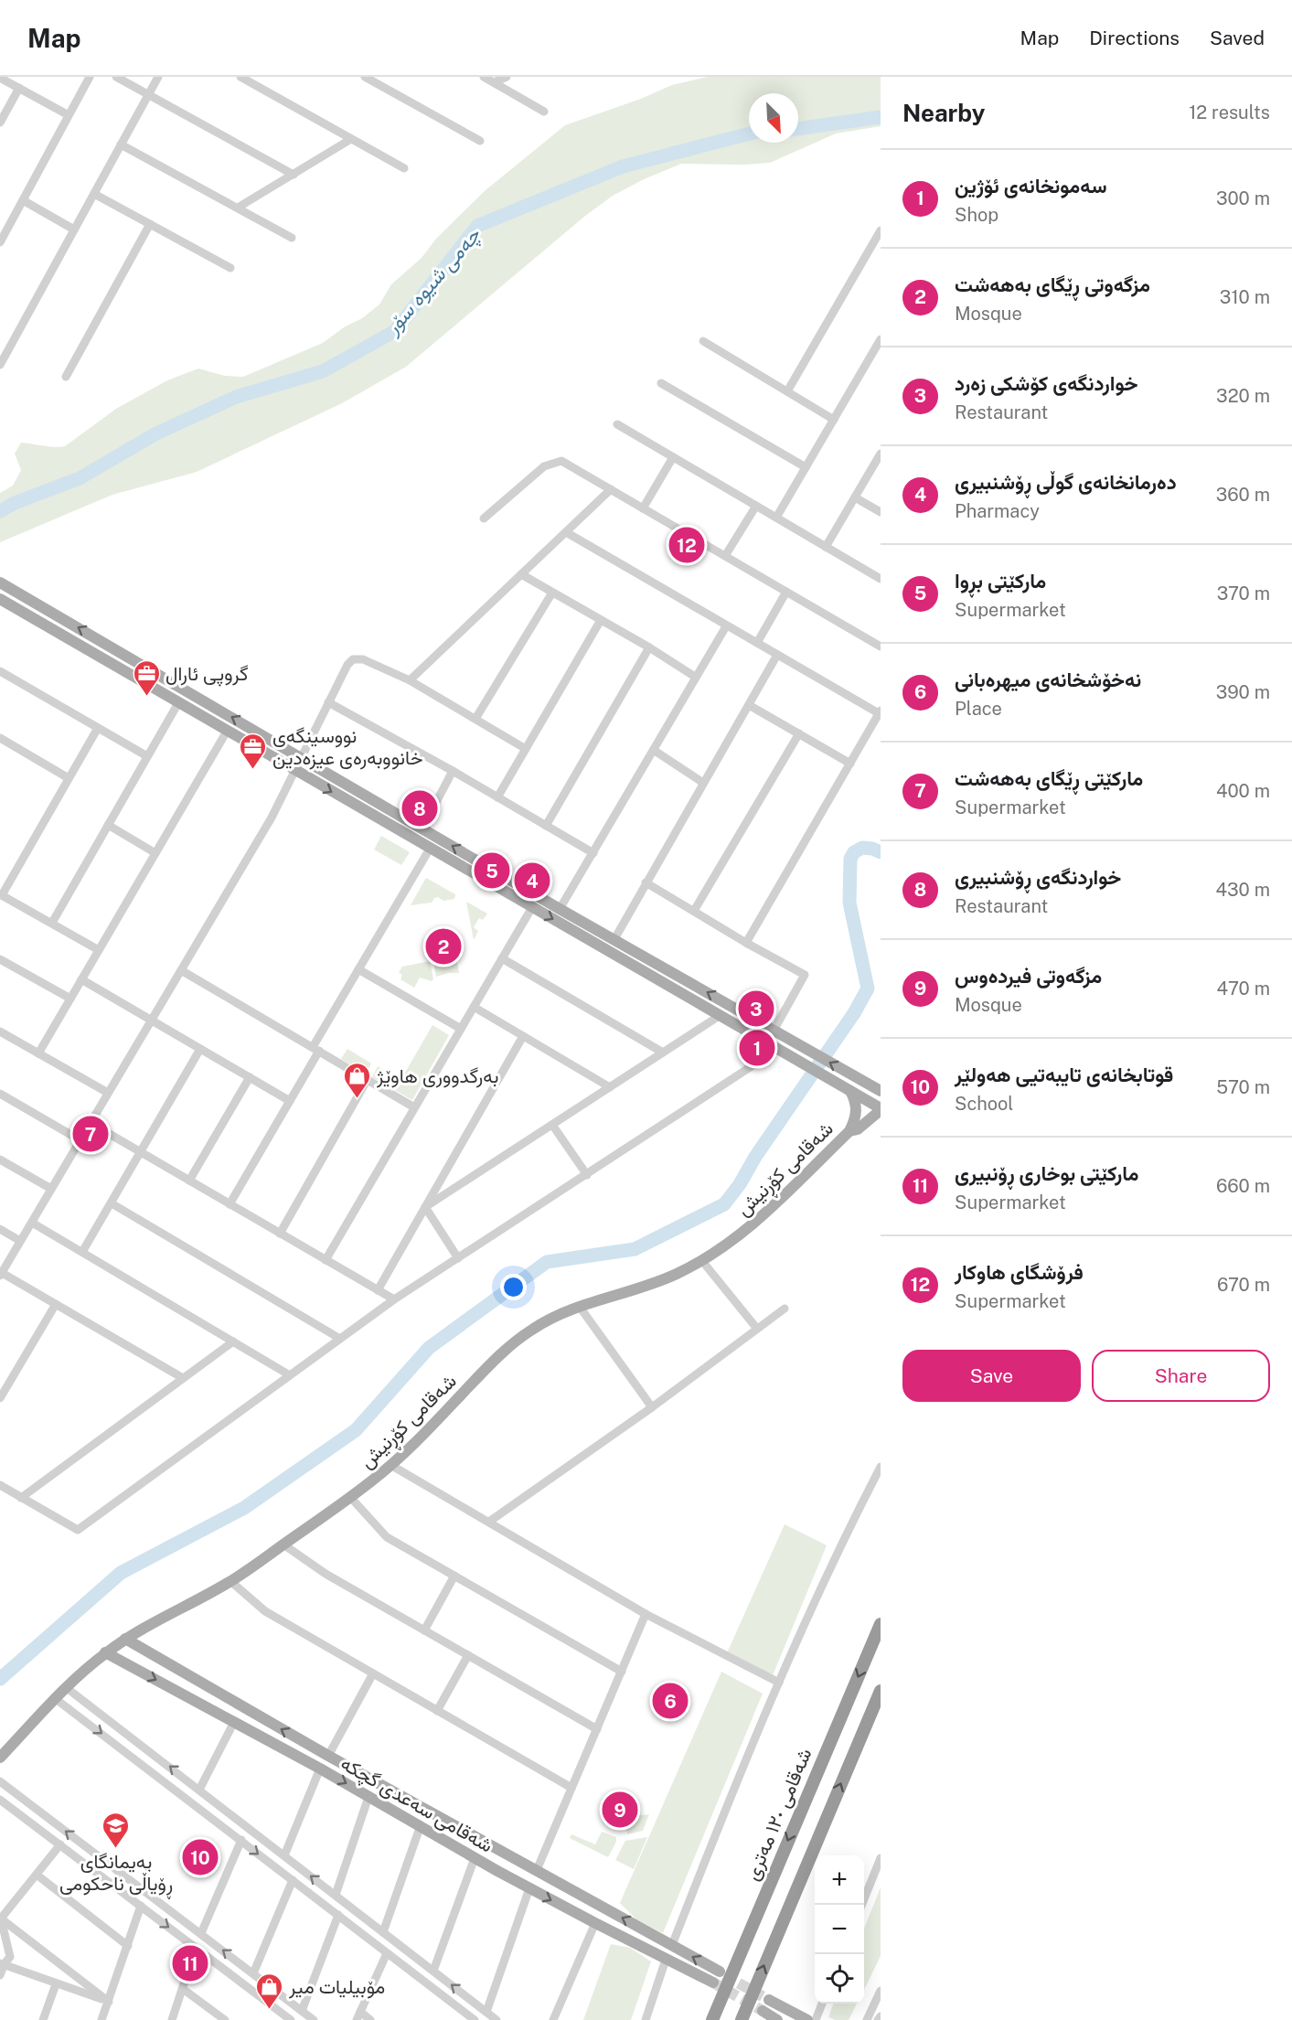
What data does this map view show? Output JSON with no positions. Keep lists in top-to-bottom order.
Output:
{
  "streets": {
    "highway": ["شەقامی ١٢٠ مەتری"],
    "main road": ["شەقامی کۆڕنیش", "شەقامی سەعدی گچکە"]
  },
  "crossings": [
    ["شەقامی کۆڕنیش", "شەقامی سەعدی گچکە"]
  ],
  "water": ["چەمی شیوە سۆر"],
  "places": {
    "office": ["گروپی ئارال", "نووسینگەی خانووبەرەی عیزەدین"],
    "shop": ["بەرگدووری هاوێژ", "مۆبيليات مير"],
    "school or university": ["پەیمانگای ڕۆیاڵی ناحکومی"]
  },
  "north": "bottom right",
  "page": {
    "header": "Map",
    "nav": ["Map", "Directions", "Saved"],
    "heading": ["Nearby", "12 results"],
    "list": [
      {
        "mark": "1",
        "name": "سەمونخانەی ئۆژین",
        "note": "Shop",
        "value": "300 m"
      },
      {
        "mark": "2",
        "name": "مزگەوتی ڕێگای بەھەشت",
        "note": "Mosque",
        "value": "310 m"
      },
      {
        "mark": "3",
        "name": "خواردنگەی کۆشکی زەرد",
        "note": "Restaurant",
        "value": "320 m"
      },
      {
        "mark": "4",
        "name": "دەرمانخانەی گوڵی ڕۆشنبیری",
        "note": "Pharmacy",
        "value": "360 m"
      },
      {
        "mark": "5",
        "name": "مارکێتی بڕوا",
        "note": "Supermarket",
        "value": "370 m"
      },
      {
        "mark": "6",
        "name": "نەخۆشخانەی میهرەبانی",
        "note": "Place",
        "value": "390 m"
      },
      {
        "mark": "7",
        "name": "مارکێتی ڕێگای بەهەشت",
        "note": "Supermarket",
        "value": "400 m"
      },
      {
        "mark": "8",
        "name": "خواردنگەی ڕۆشنبیری",
        "note": "Restaurant",
        "value": "430 m"
      },
      {
        "mark": "9",
        "name": "مزگەوتی فیردەوس",
        "note": "Mosque",
        "value": "470 m"
      },
      {
        "mark": "10",
        "name": "قوتابخانەی تایبەتیی هەولێر",
        "note": "School",
        "value": "570 m"
      },
      {
        "mark": "11",
        "name": "مارکێتی بوخاری ڕۆنبیری",
        "note": "Supermarket",
        "value": "660 m"
      },
      {
        "mark": "12",
        "name": "فرۆشگای ھاوکار",
        "note": "Supermarket",
        "value": "670 m"
      }
    ],
    "pins": [
      "12",
      "8",
      "5",
      "4",
      "2",
      "3",
      "1",
      "7",
      "6",
      "9",
      "10",
      "11"
    ],
    "buttons": ["Save", "Share"],
    "map_buttons": ["+", "−"]
  }
}
